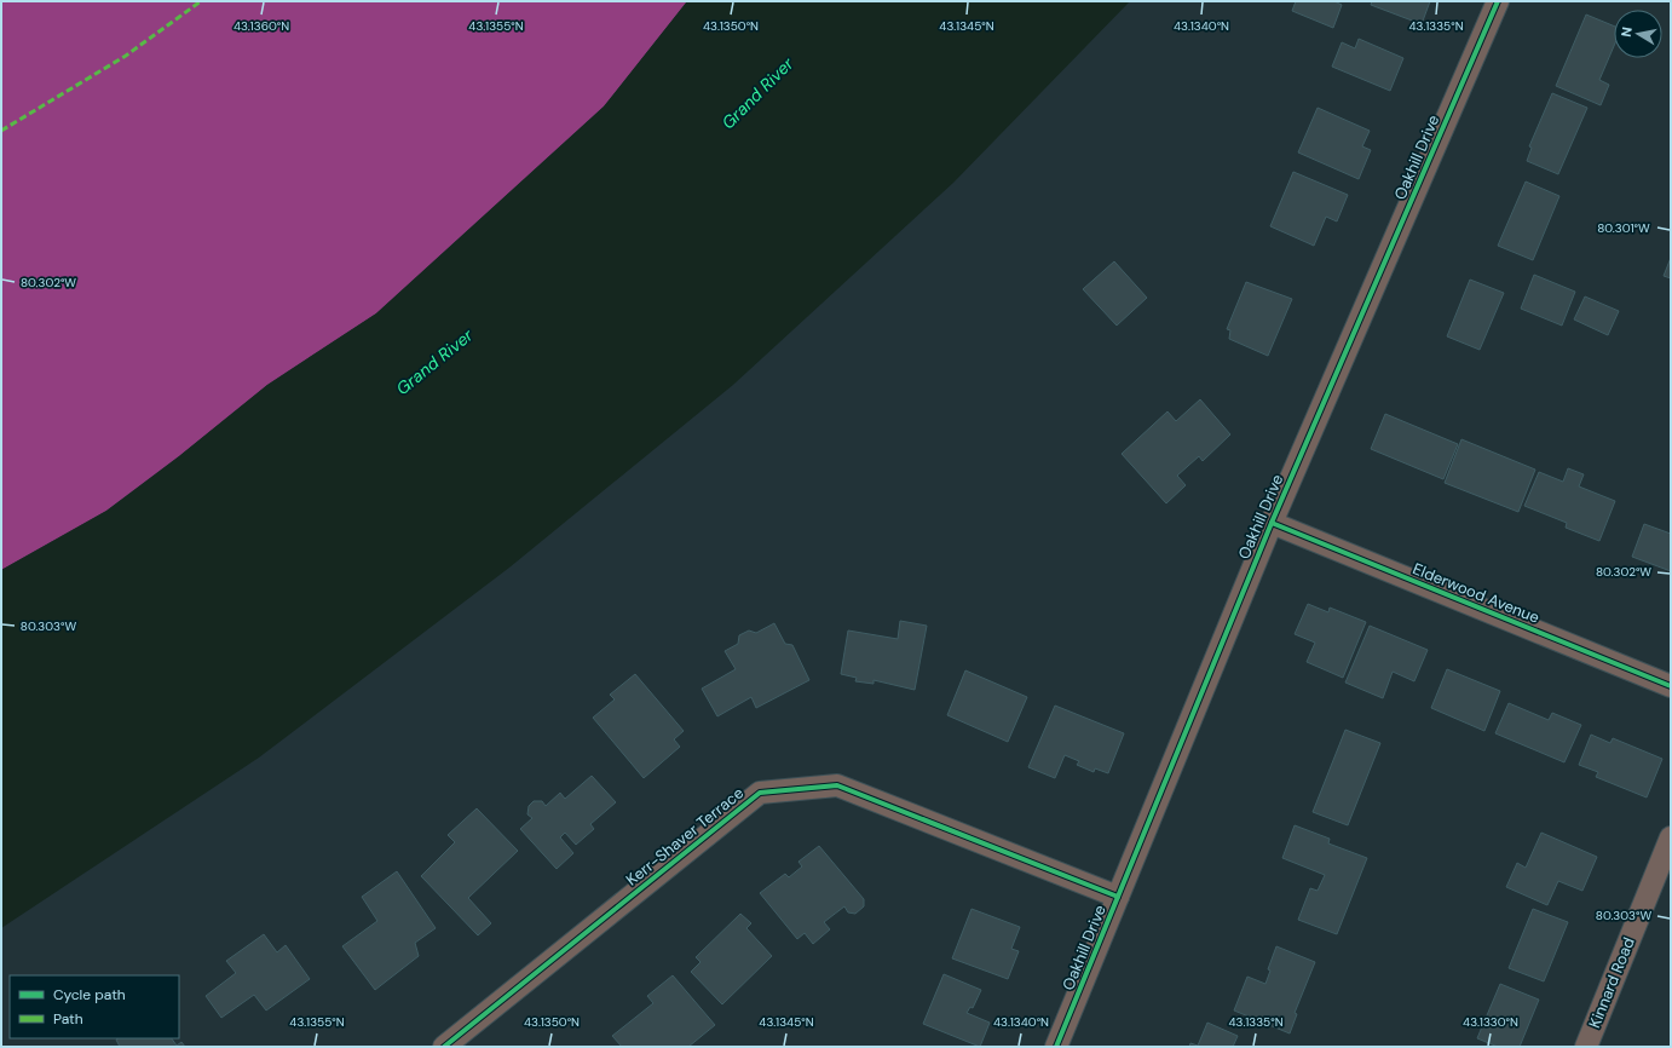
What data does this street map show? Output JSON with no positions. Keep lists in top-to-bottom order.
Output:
{
  "streets": {
    "street": [
      "Oakhill Drive",
      "Elderwood Avenue",
      "Kerr-Shaver Terrace",
      "Kinnard Road"
    ]
  },
  "crossings": [
    ["Oakhill Drive", "Elderwood Avenue"],
    ["Oakhill Drive", "Kerr-Shaver Terrace"]
  ],
  "water": ["Grand River"],
  "legend": ["Cycle path", "Path"],
  "north": "left",
  "coordinates": [
    "43.1360°N",
    "43.1355°N",
    "43.1350°N",
    "43.1345°N",
    "43.1340°N",
    "43.1335°N",
    "80.301°W",
    "80.302°W",
    "80.303°W",
    "43.1330°N"
  ]
}
